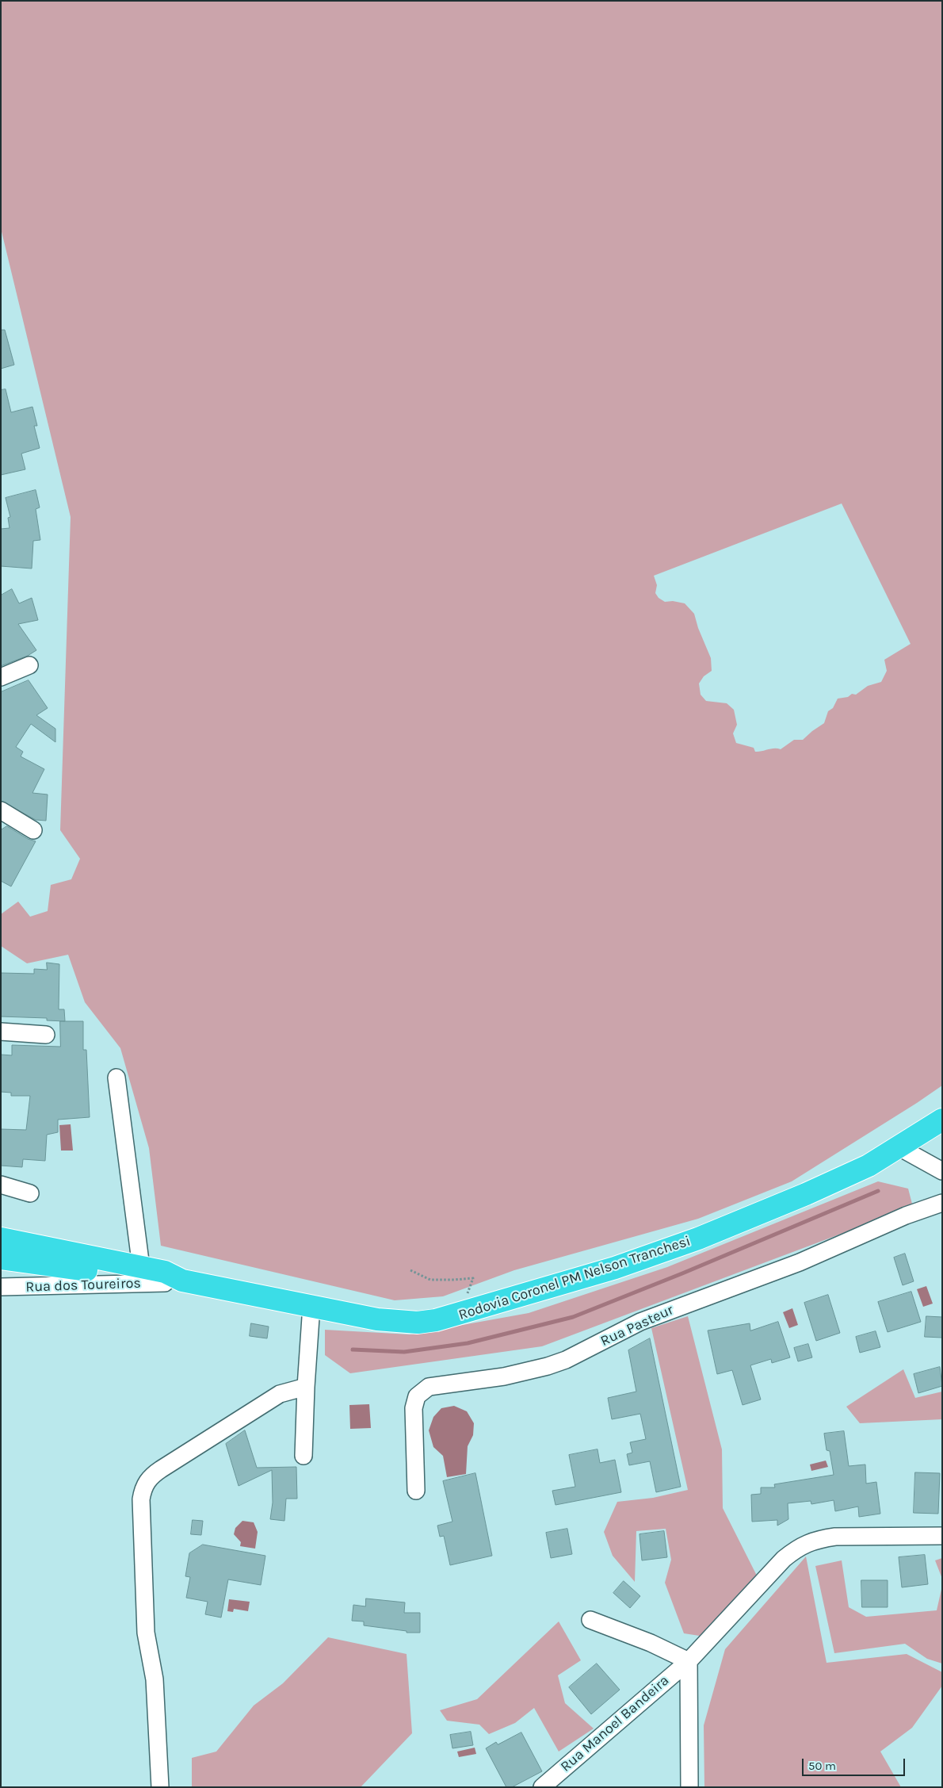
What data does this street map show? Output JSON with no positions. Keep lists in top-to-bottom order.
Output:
{
  "streets": {
    "highway": ["Rodovia Coronel PM Nelson Tranchesi"],
    "street": ["Rua dos Toureiros", "Rua Pasteur", "Rua Manoel Bandeira"]
  },
  "crossings": [
    ["Rodovia Coronel PM Nelson Tranchesi", "Rua dos Toureiros"]
  ],
  "scale_bar": "50 m"
}
